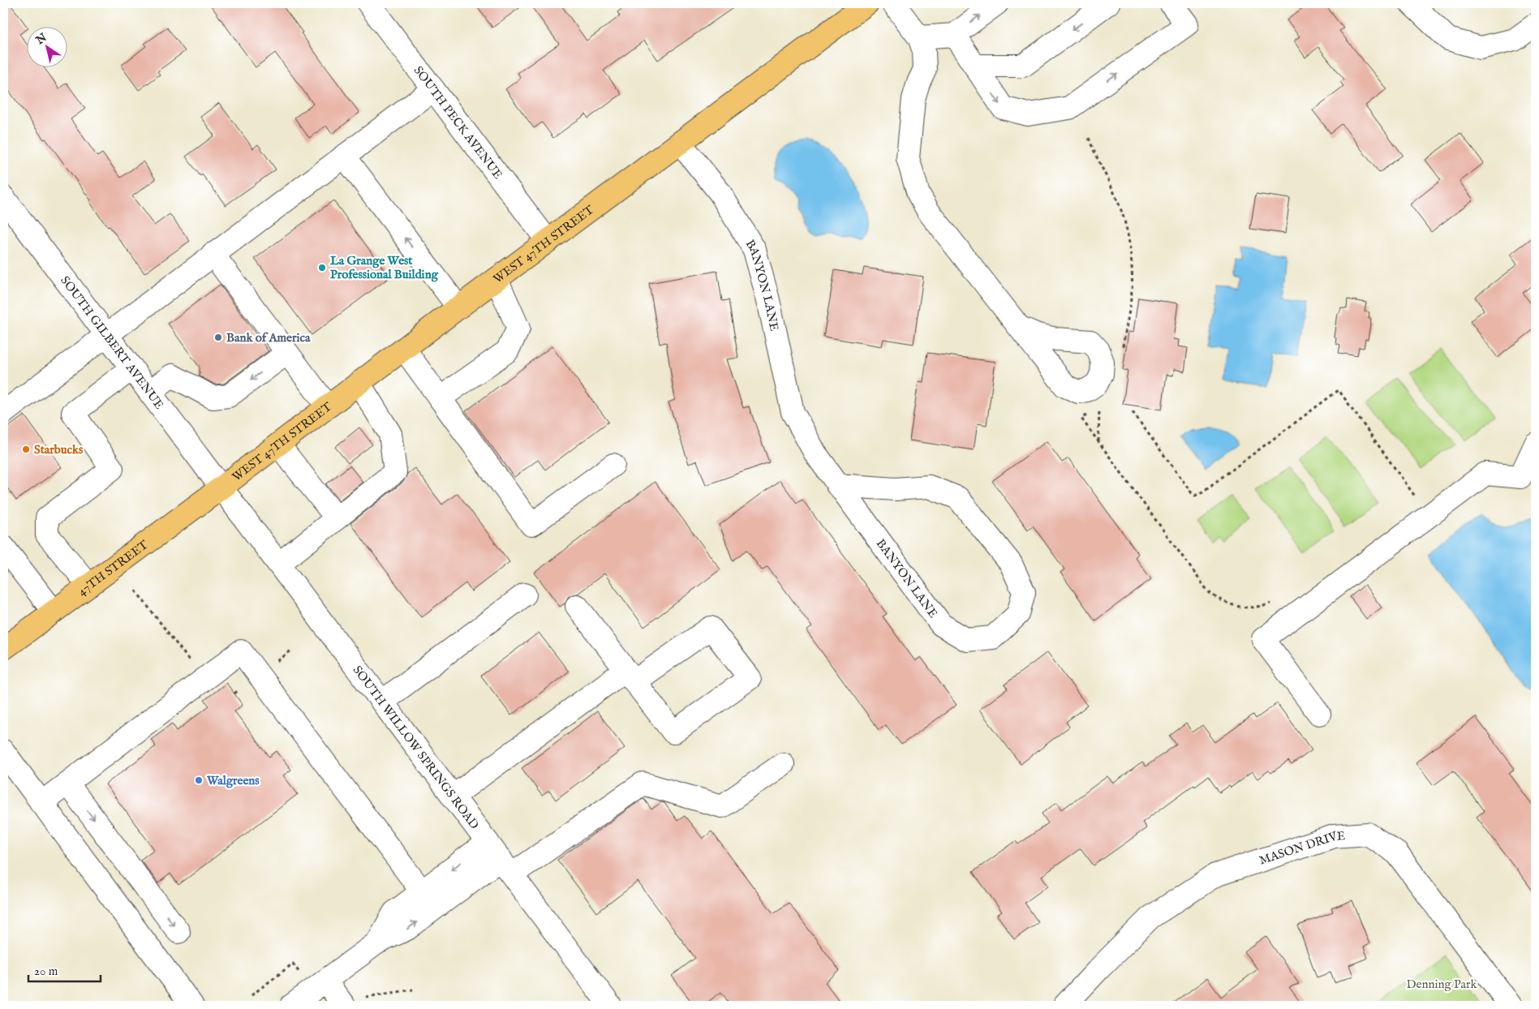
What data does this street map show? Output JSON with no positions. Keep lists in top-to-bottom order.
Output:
{
  "streets": {
    "main road": ["WEST 47TH STREET", "47TH STREET"],
    "street": [
      "SOUTH PECK AVENUE",
      "BANYON LANE",
      "SOUTH GILBERT AVENUE",
      "SOUTH WILLOW SPRINGS ROAD",
      "MASON DRIVE"
    ]
  },
  "crossings": [
    ["SOUTH PECK AVENUE", "WEST 47TH STREET"],
    ["WEST 47TH STREET", "BANYON LANE"],
    ["WEST 47TH STREET", "SOUTH GILBERT AVENUE"],
    ["WEST 47TH STREET", "47TH STREET"],
    ["WEST 47TH STREET", "SOUTH WILLOW SPRINGS ROAD"],
    ["SOUTH GILBERT AVENUE", "47TH STREET"],
    ["SOUTH GILBERT AVENUE", "SOUTH WILLOW SPRINGS ROAD"],
    ["47TH STREET", "SOUTH WILLOW SPRINGS ROAD"]
  ],
  "parks": ["Denning Park"],
  "places": [
    "La Grange West Professional Building",
    "Bank of America",
    "Starbucks",
    "Walgreens"
  ],
  "scale_bar": "20 m",
  "north": "top left"
}
